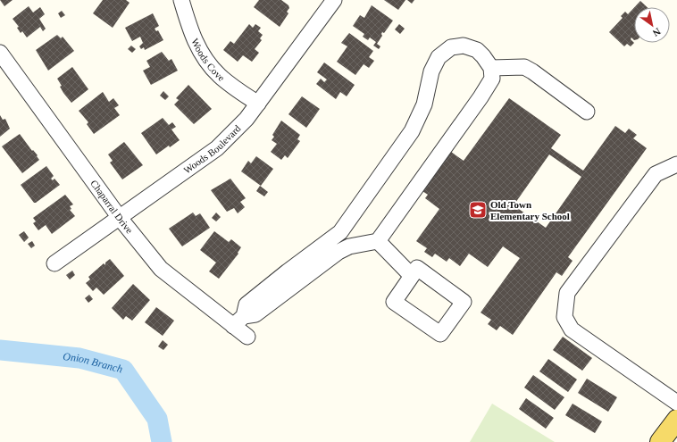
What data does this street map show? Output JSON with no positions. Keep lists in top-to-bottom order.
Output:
{
  "streets": {
    "street": ["Woods Cove", "Woods Boulevard", "Chaparral Drive"]
  },
  "crossings": [
    ["Woods Cove", "Woods Boulevard"],
    ["Woods Boulevard", "Chaparral Drive"]
  ],
  "water": ["Onion Branch"],
  "places": {
    "school or university": ["Old Town Elementary School"]
  },
  "north": "bottom right"
}
